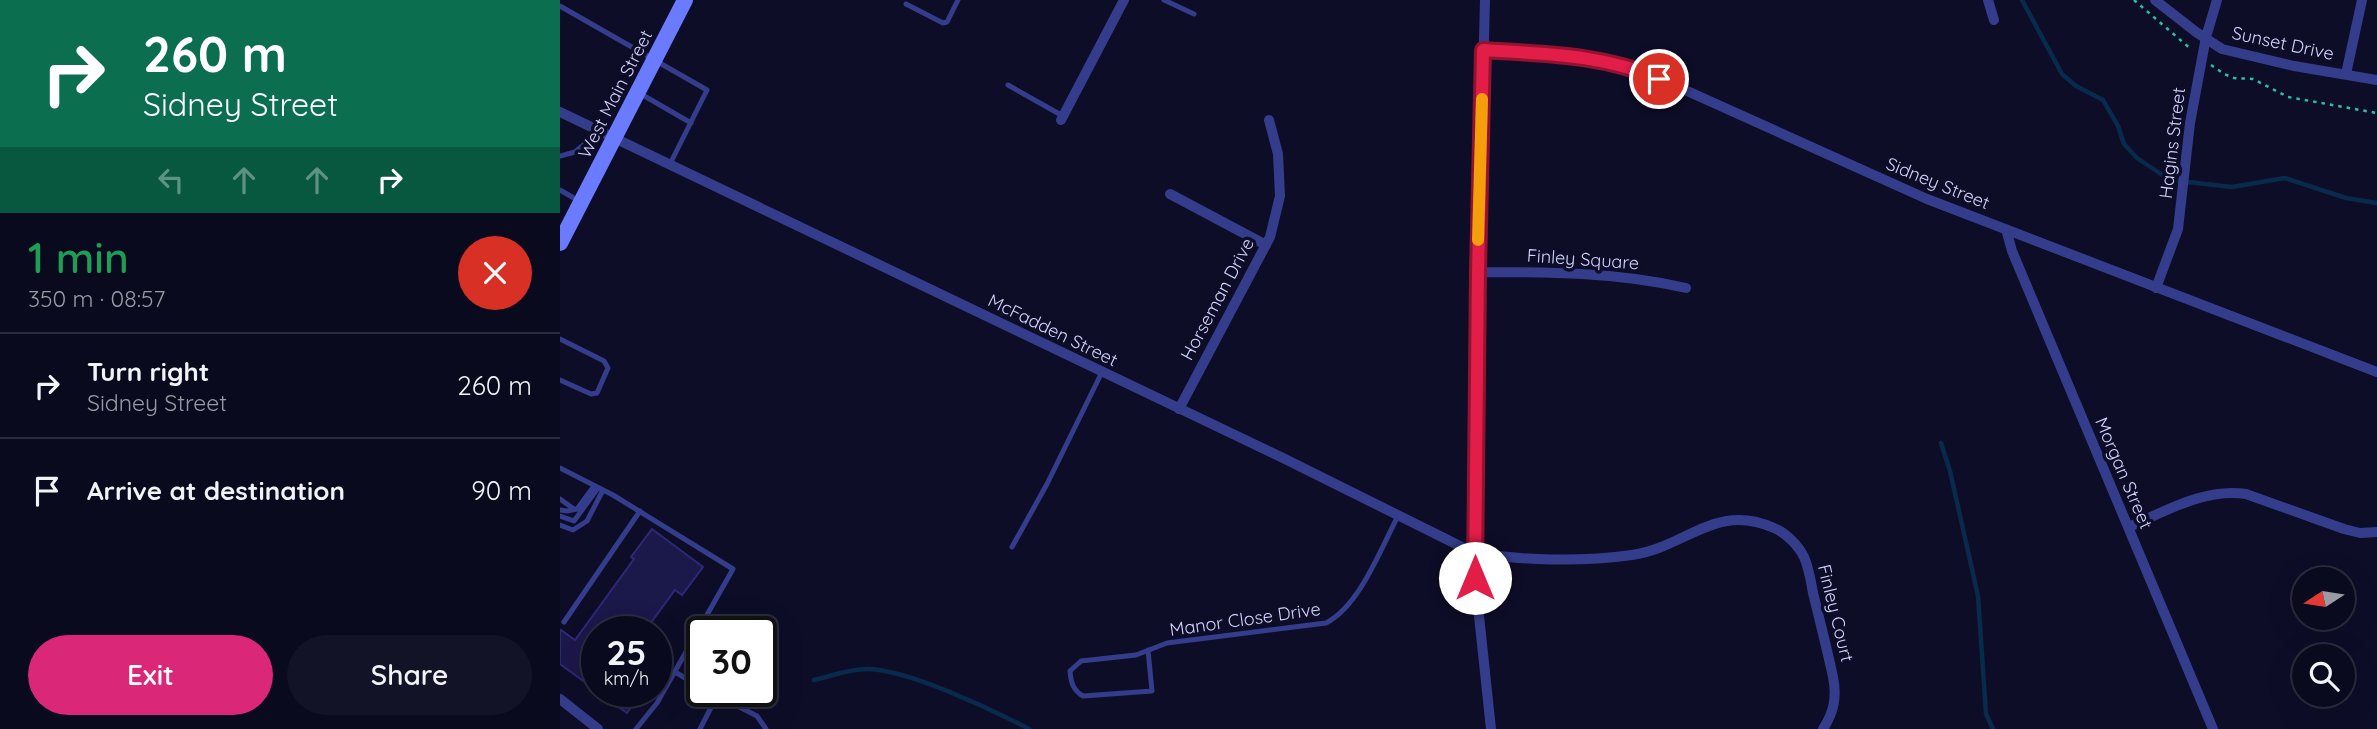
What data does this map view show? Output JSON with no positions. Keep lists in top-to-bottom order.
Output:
{
  "streets": {
    "main road": ["West Main Street"],
    "street": [
      "Sunset Drive",
      "Hagins Street",
      "Sidney Street",
      "Finley Square",
      "Horseman Drive",
      "McFadden Street",
      "Morgan Street",
      "Finley Court"
    ],
    "lane": ["Manor Close Drive"]
  },
  "crossings": [
    ["Sunset Drive", "Hagins Street"],
    ["West Main Street", "McFadden Street"],
    ["Hagins Street", "Sidney Street"],
    ["Sidney Street", "Morgan Street"],
    ["Horseman Drive", "McFadden Street"],
    ["McFadden Street", "Finley Court"],
    ["McFadden Street", "Manor Close Drive"]
  ],
  "north": "left",
  "page": {
    "turn": ["260 m", "Sidney Street"],
    "heading": ["1 min", "350 m · 08:57"],
    "list": [
      {
        "name": "Turn right",
        "note": "Sidney Street",
        "value": "260 m"
      },
      {
        "name": "Arrive at destination",
        "value": "90 m"
      }
    ],
    "speed": "25 km/h",
    "limit": "30",
    "buttons": ["Exit", "Share"]
  }
}
